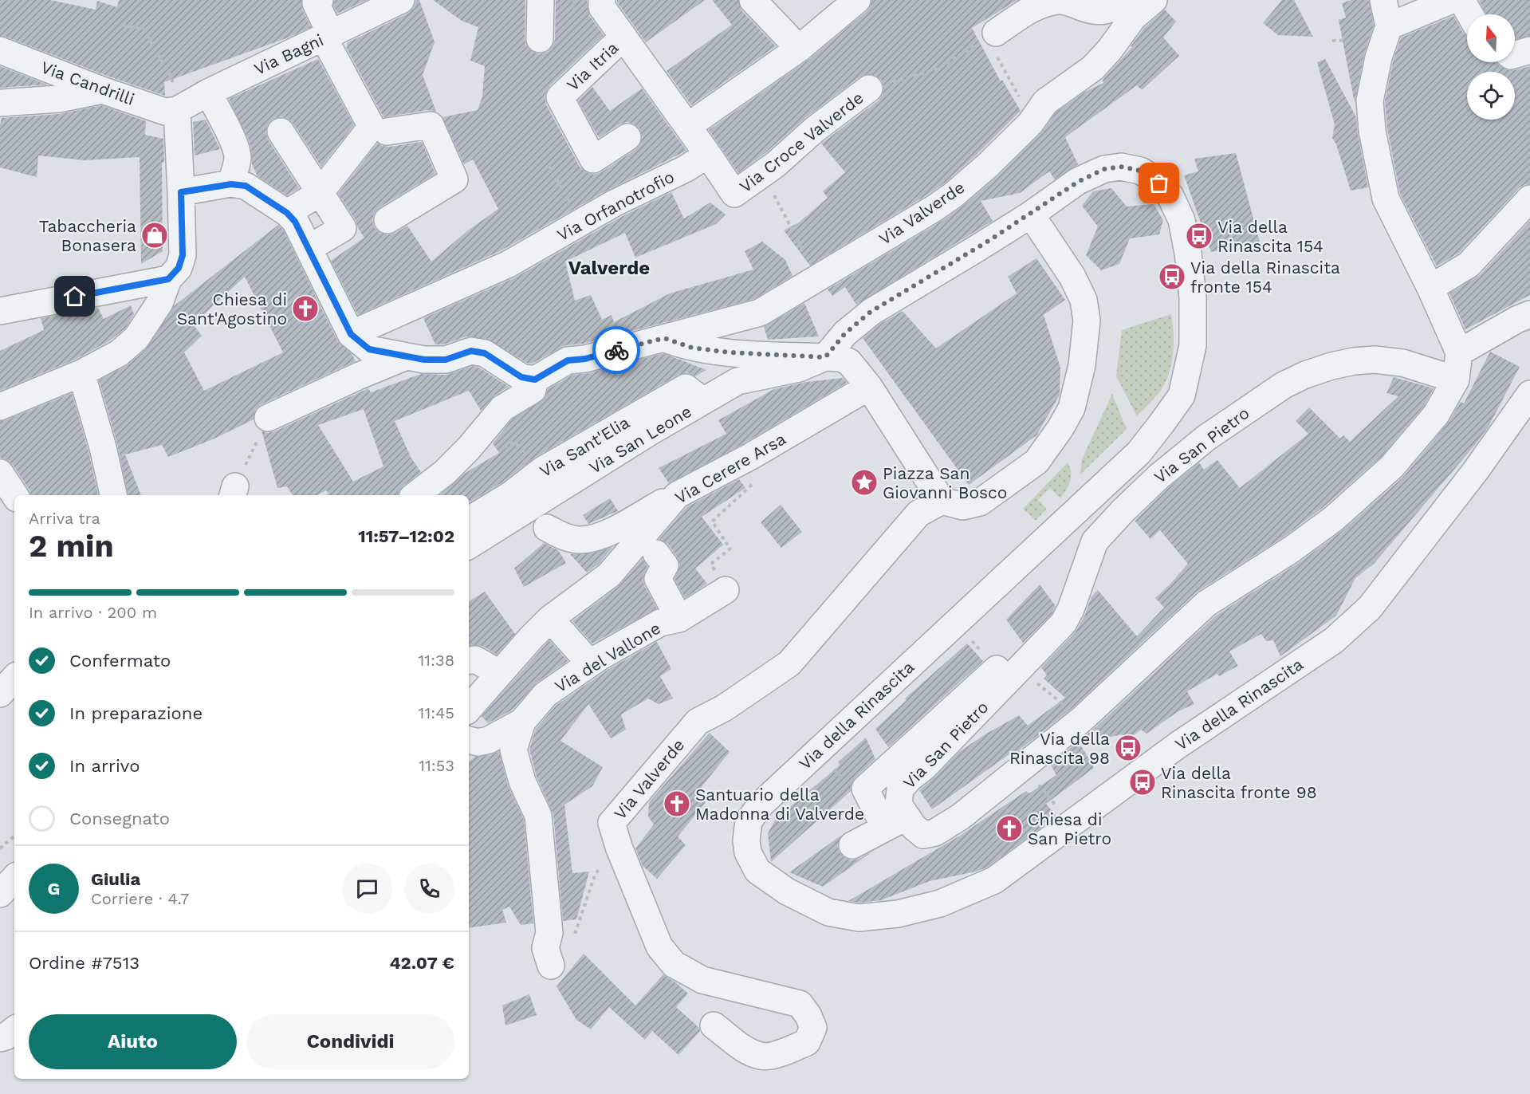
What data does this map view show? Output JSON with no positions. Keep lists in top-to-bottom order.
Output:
{
  "streets": {
    "street": [
      "Via Bagni",
      "Via Itria",
      "Via Candrilli",
      "Via Croce Valverde",
      "Via Orfanotrofio",
      "Via Valverde",
      "Via San Leone",
      "Via San Pietro",
      "Via Sant'Elia",
      "Via Cerere Arsa",
      "Via del Vallone",
      "Via della Rinascita"
    ]
  },
  "crossings": [
    ["Via Bagni", "Via Candrilli"],
    ["Via Croce Valverde", "Via Orfanotrofio"],
    ["Via San Leone", "Via Sant'Elia"],
    ["Via San Leone", "Via della Rinascita"]
  ],
  "districts": ["Valverde"],
  "places": {
    "shop": ["Tabaccheria Bonasera"],
    "bus stop": [
      "Via della Rinascita 154",
      "Via della Rinascita fronte 154",
      "Via della Rinascita 98",
      "Via della Rinascita fronte 98"
    ],
    "church": ["Chiesa di Sant'Agostino", "Santuario della Madonna di Valverde", "Chiesa di San Pietro"],
    "place": ["Piazza San Giovanni Bosco"]
  },
  "north": "top",
  "page": {
    "heading": ["2 min", "Arriva tra", "11:57–12:02"],
    "panel": [
      "Giulia",
      "Corriere · 4.7",
      "Ordine #7513",
      "42.07 €"
    ],
    "bar": "In arrivo · 200 m",
    "list": [
      ["Confermato", "11:38"],
      ["In preparazione", "11:45"],
      ["In arrivo", "11:53"],
      "Consegnato"
    ],
    "round": "G",
    "buttons": ["Aiuto", "Condividi"]
  }
}
